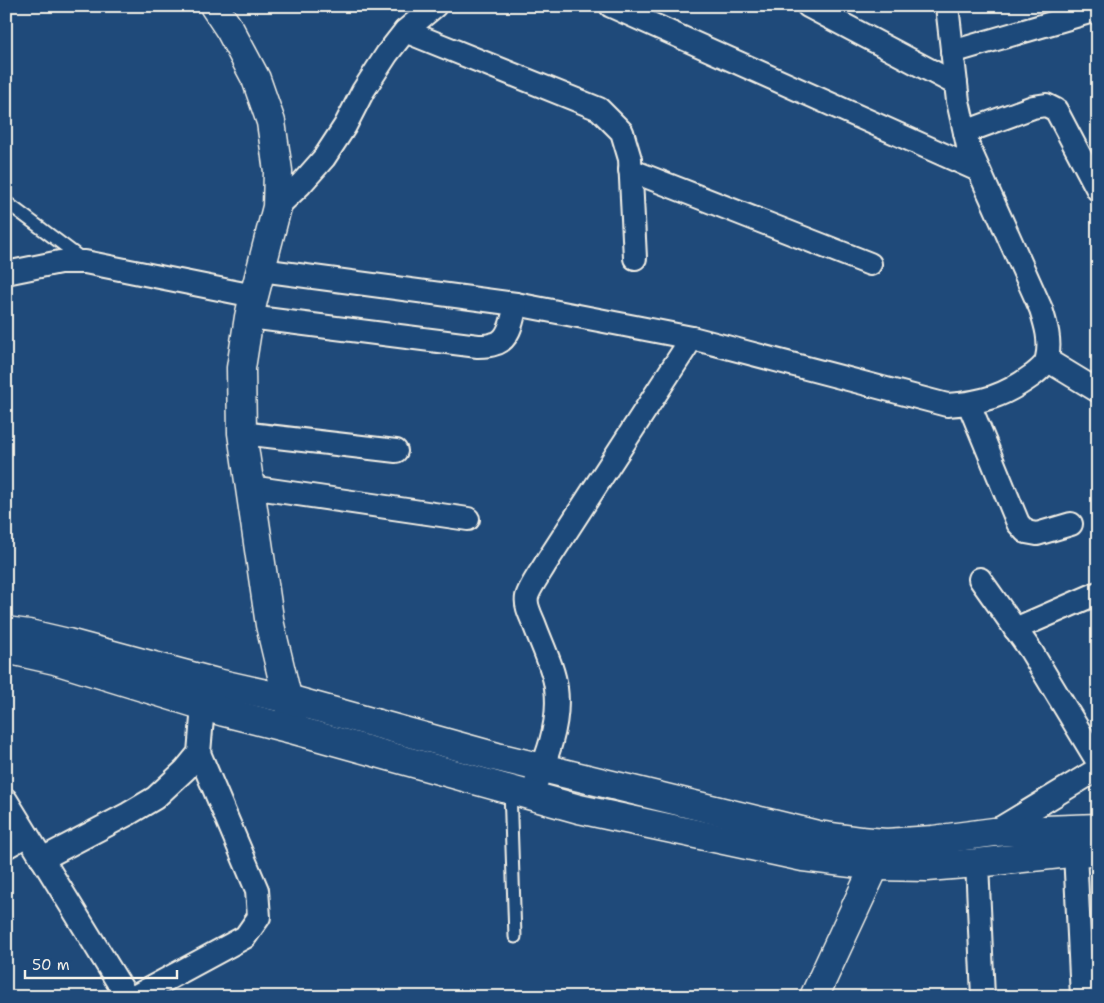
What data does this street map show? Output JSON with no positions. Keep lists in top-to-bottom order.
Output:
{
  "scale_bar": "50 m"
}
